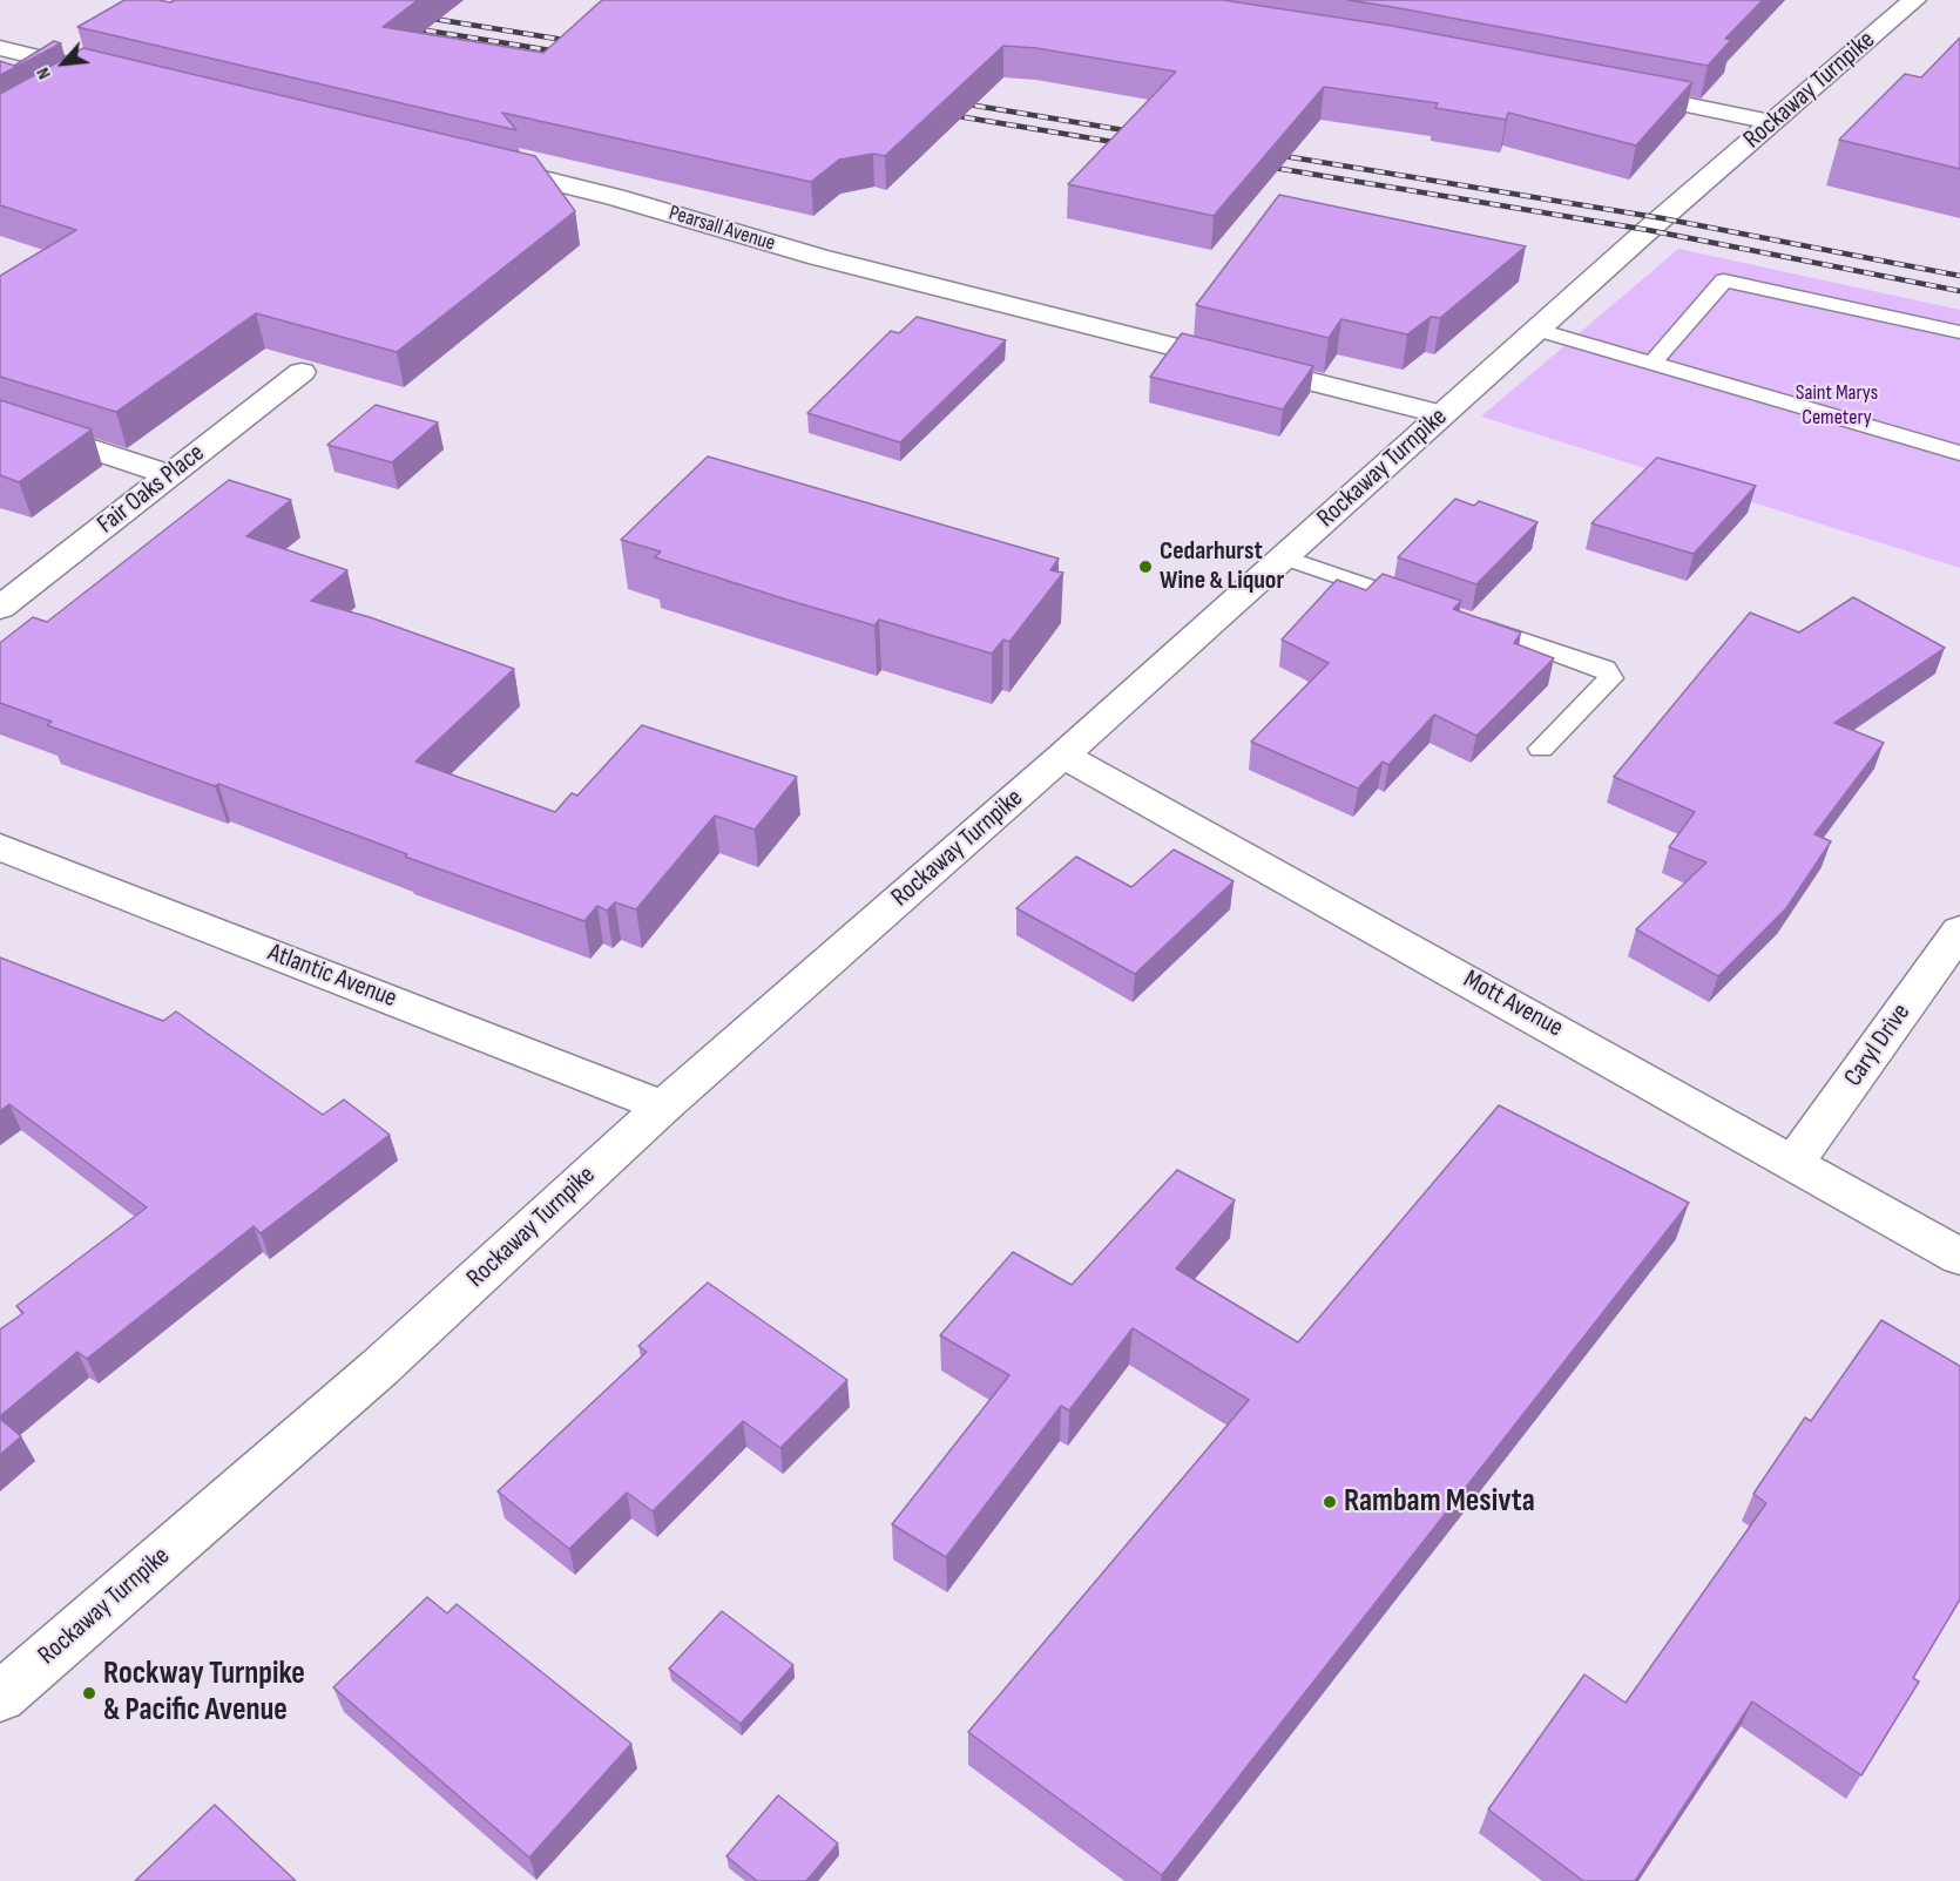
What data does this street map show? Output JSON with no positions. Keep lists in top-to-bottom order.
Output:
{
  "streets": {
    "street": [
      "Rockaway Turnpike",
      "Pearsall Avenue",
      "Fair Oaks Place",
      "Atlantic Avenue",
      "Mott Avenue",
      "Caryl Drive"
    ]
  },
  "crossings": [
    ["Rockaway Turnpike", "Pearsall Avenue"],
    ["Rockaway Turnpike", "Atlantic Avenue"],
    ["Rockaway Turnpike", "Mott Avenue"],
    ["Mott Avenue", "Caryl Drive"]
  ],
  "parks": ["Saint Marys Cemetery"],
  "places": ["Cedarhurst Wine & Liquor", "Rambam Mesivta", "Rockway Turnpike & Pacific Avenue"],
  "north": "bottom left"
}
